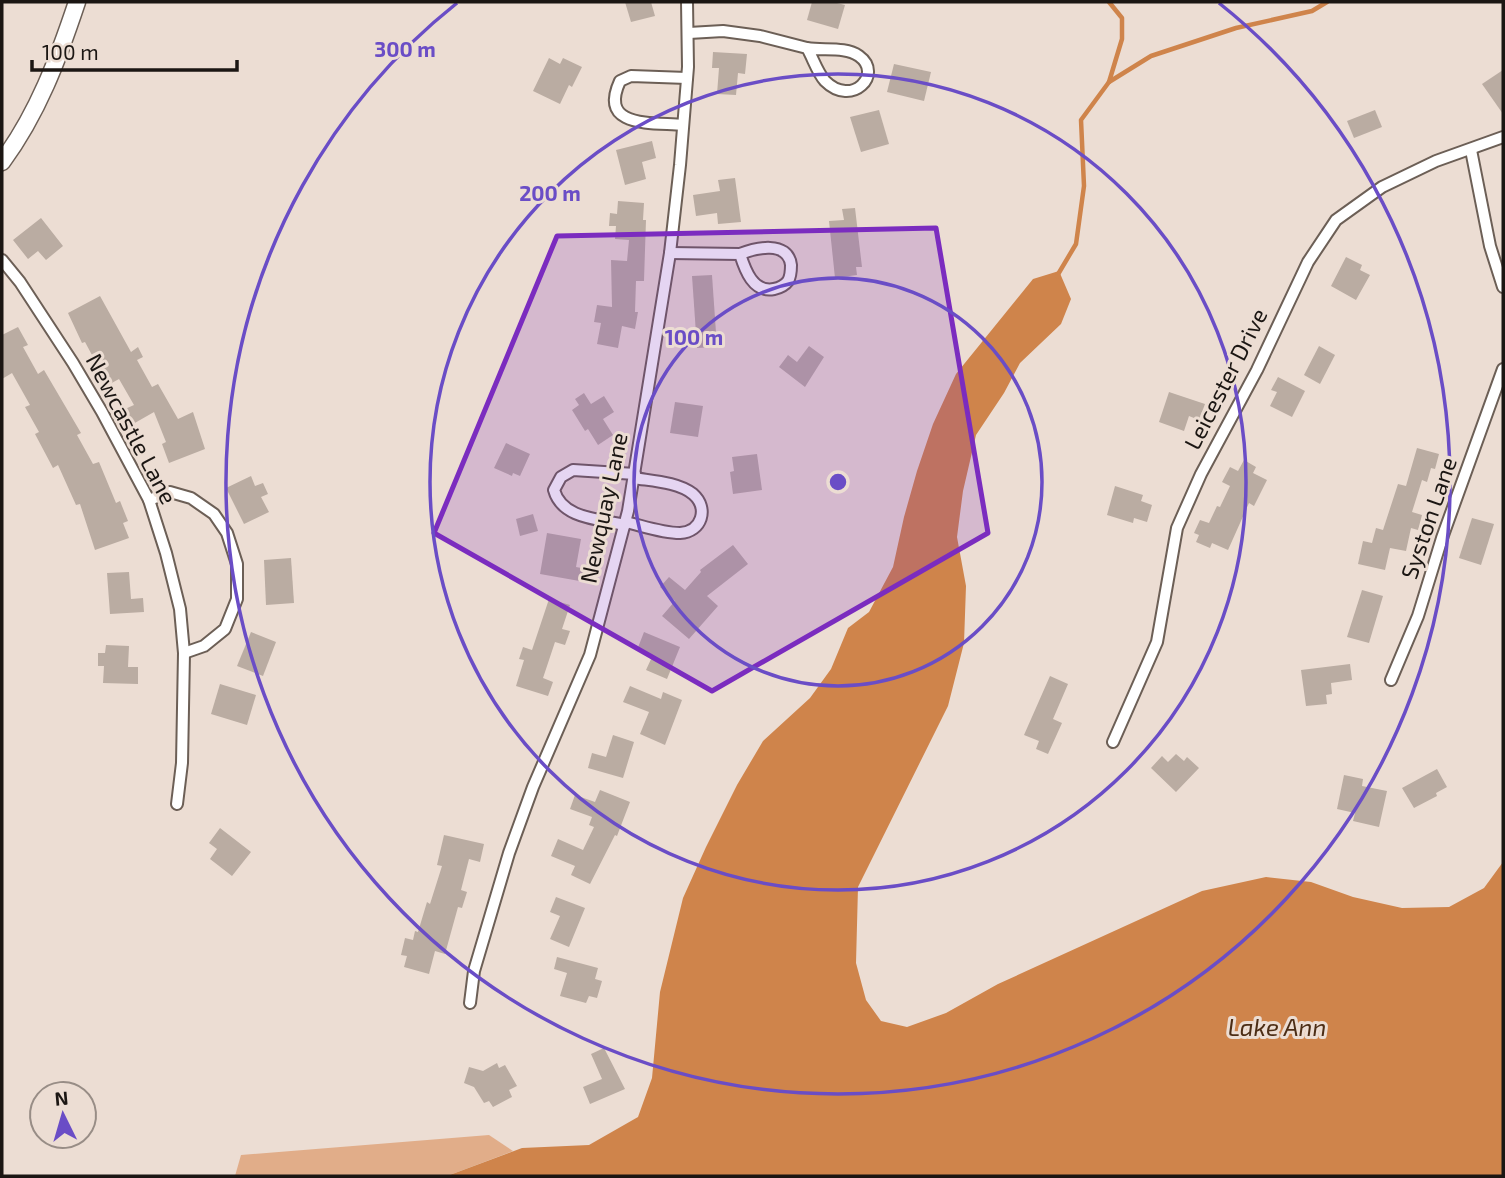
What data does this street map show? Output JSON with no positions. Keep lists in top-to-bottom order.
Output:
{
  "streets": {
    "street": [
      "Leicester Drive",
      "Newcastle Lane",
      "Newquay Lane",
      "Syston Lane"
    ]
  },
  "water": ["Lake Ann"],
  "scale_bar": "100 m",
  "north": "top",
  "rings": ["300 m", "200 m", "100 m"]
}
